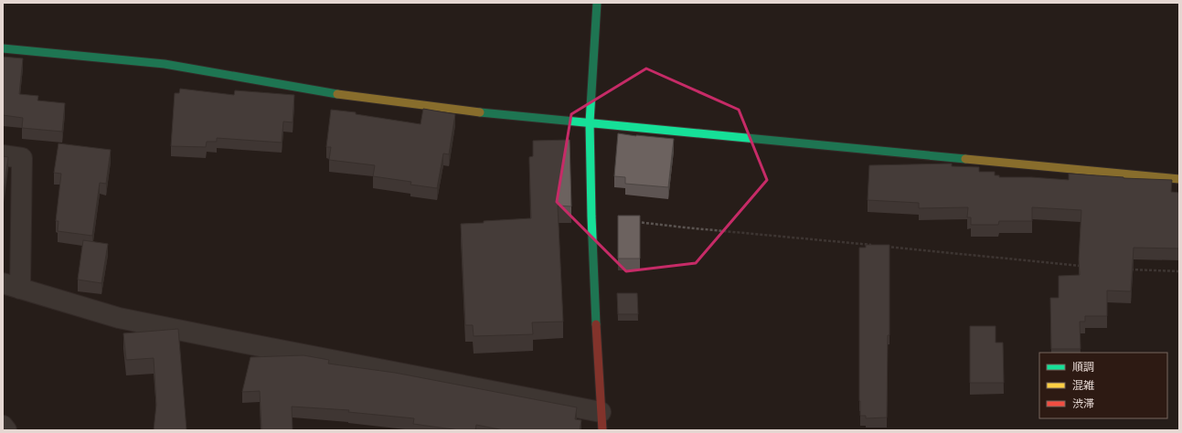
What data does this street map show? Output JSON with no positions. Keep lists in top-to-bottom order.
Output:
{
  "legend": ["順調", "混雑", "渋滞"]
}
